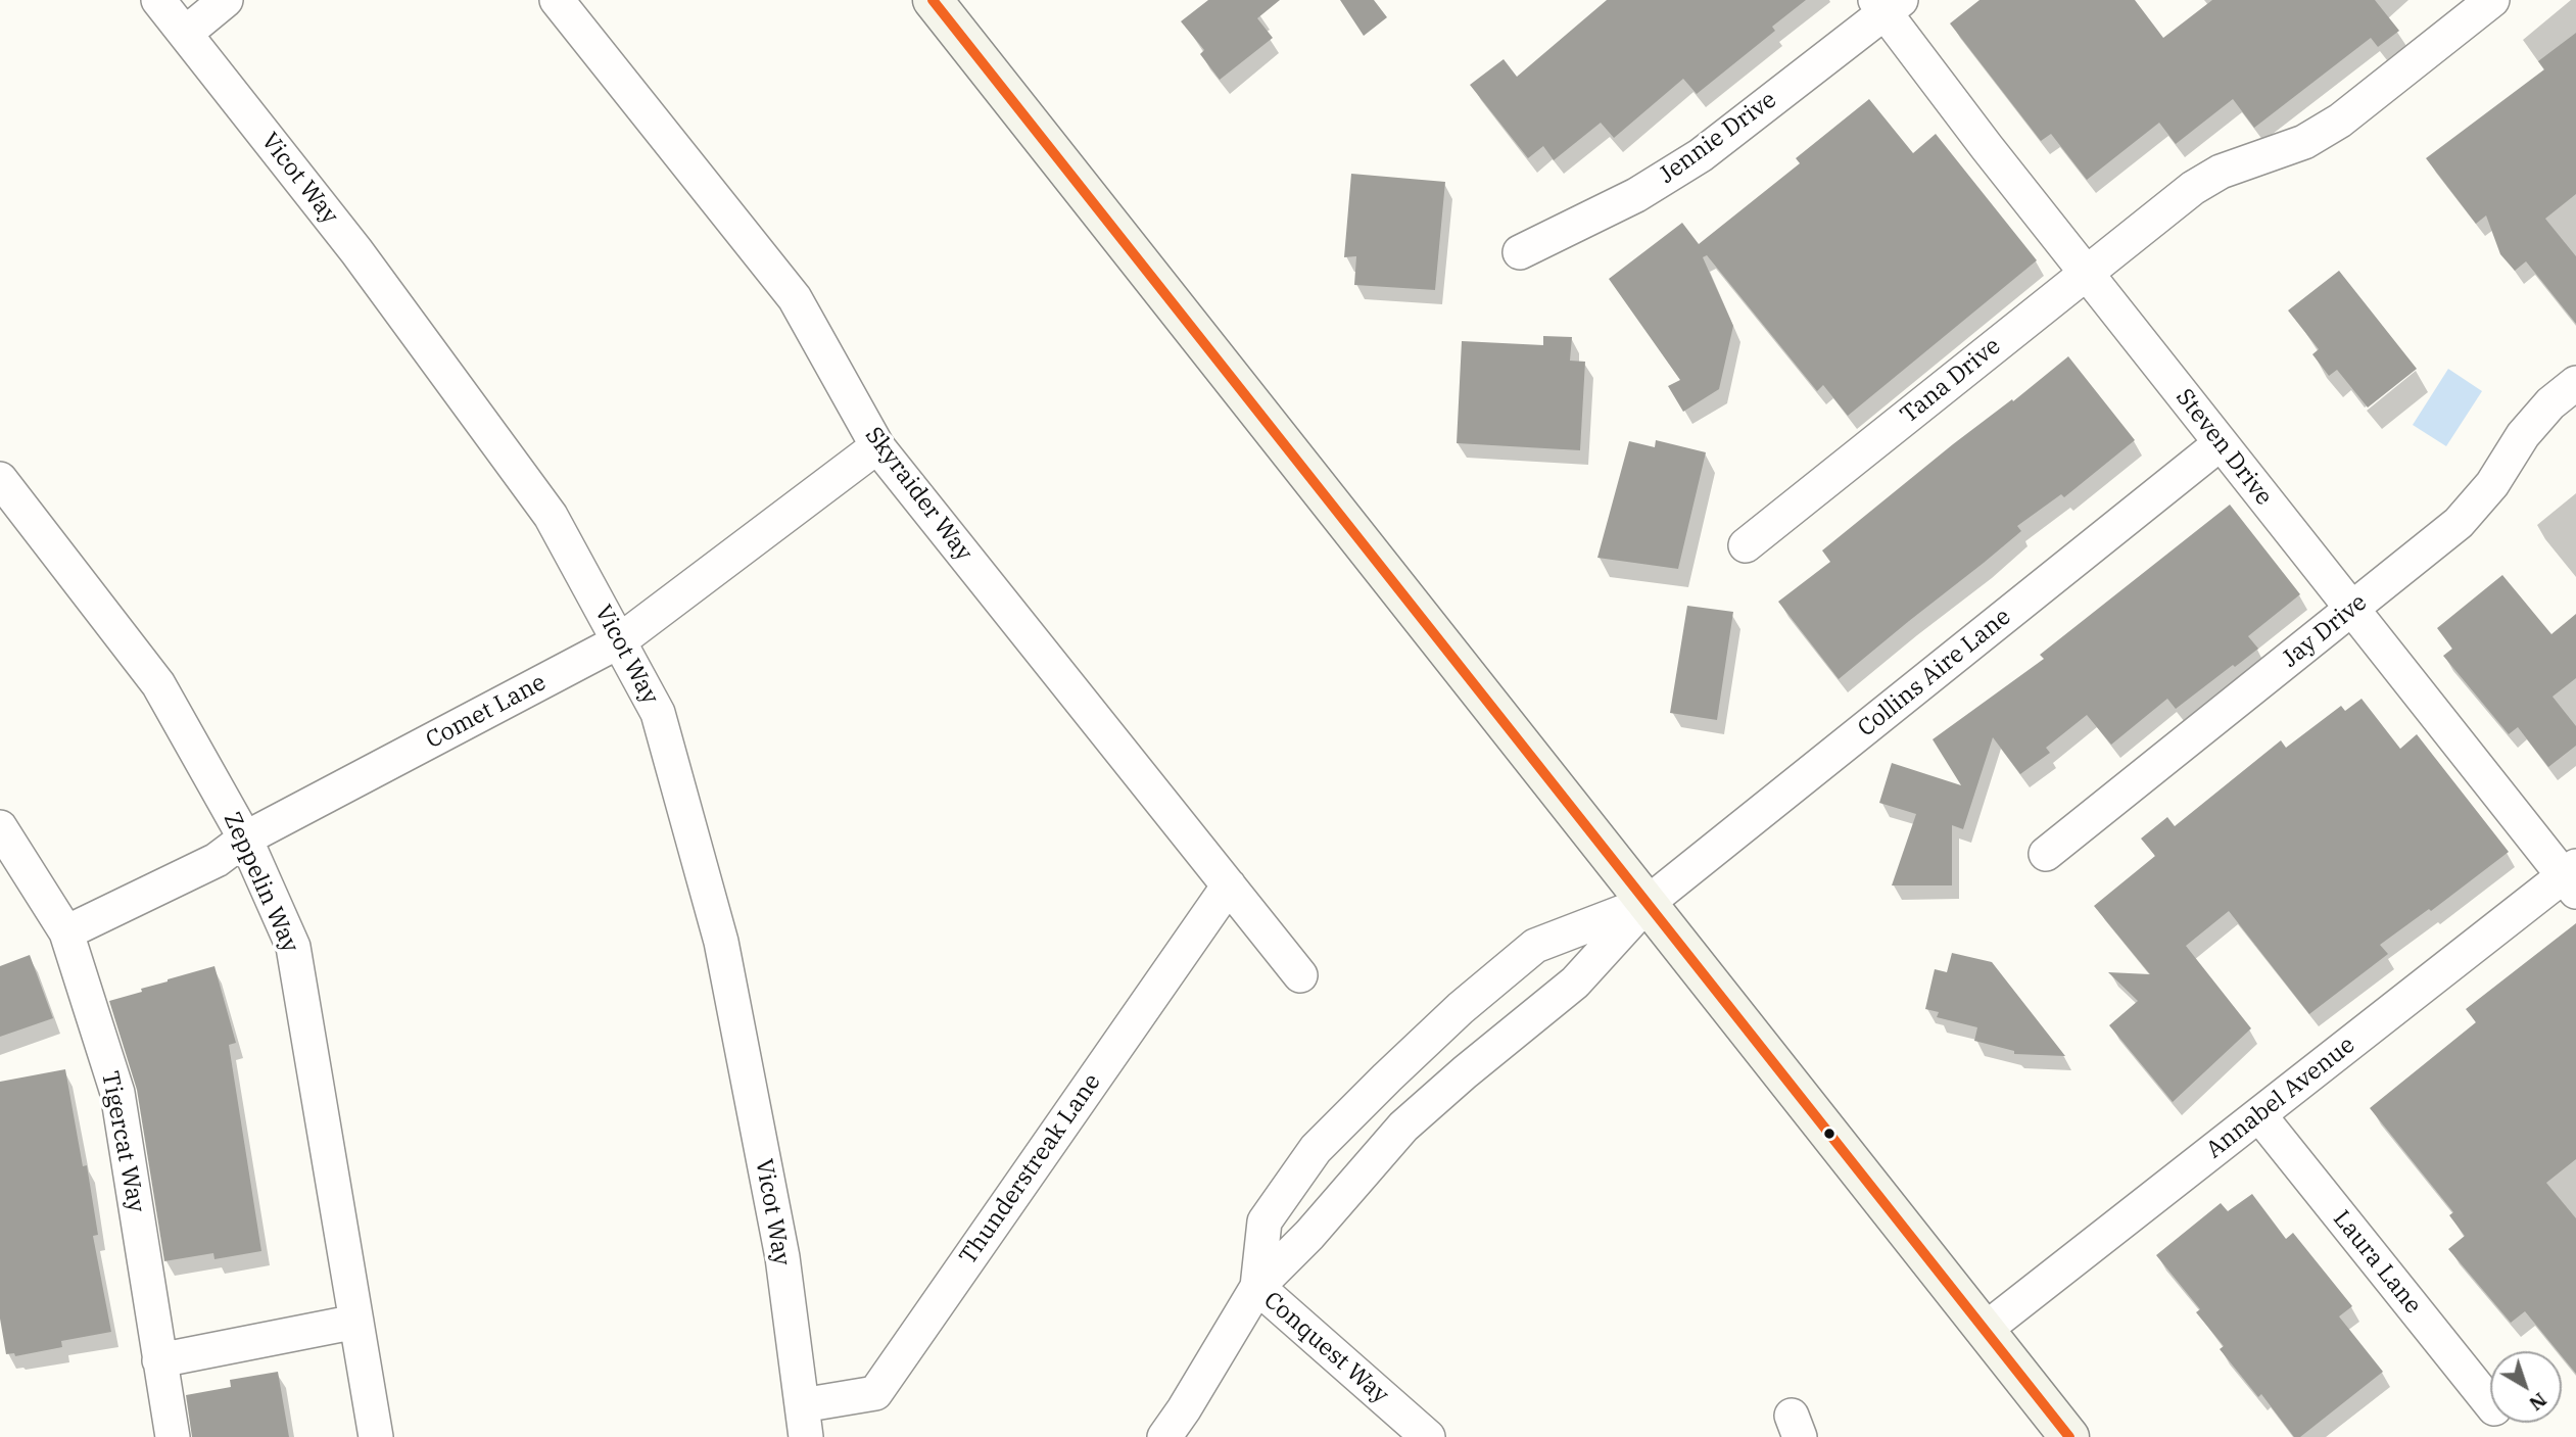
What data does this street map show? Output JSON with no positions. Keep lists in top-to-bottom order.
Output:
{
  "streets": {
    "street": [
      "Jennie Drive",
      "Vicot Way",
      "Tana Drive",
      "Steven Drive",
      "Skyraider Way",
      "Jay Drive",
      "Collins Aire Lane",
      "Comet Lane",
      "Zeppelin Way",
      "Annabel Avenue",
      "Tigercat Way",
      "Thunderstreak Lane",
      "Laura Lane",
      "Conquest Way"
    ]
  },
  "crossings": [
    ["Jennie Drive", "Steven Drive"],
    ["Vicot Way", "Comet Lane"],
    ["Vicot Way", "Thunderstreak Lane"],
    ["Tana Drive", "Steven Drive"],
    ["Steven Drive", "Jay Drive"],
    ["Steven Drive", "Collins Aire Lane"],
    ["Steven Drive", "Annabel Avenue"],
    ["Skyraider Way", "Comet Lane"],
    ["Skyraider Way", "Thunderstreak Lane"],
    ["Comet Lane", "Zeppelin Way"],
    ["Comet Lane", "Tigercat Way"],
    ["Annabel Avenue", "Laura Lane"]
  ],
  "north": "bottom right"
}
